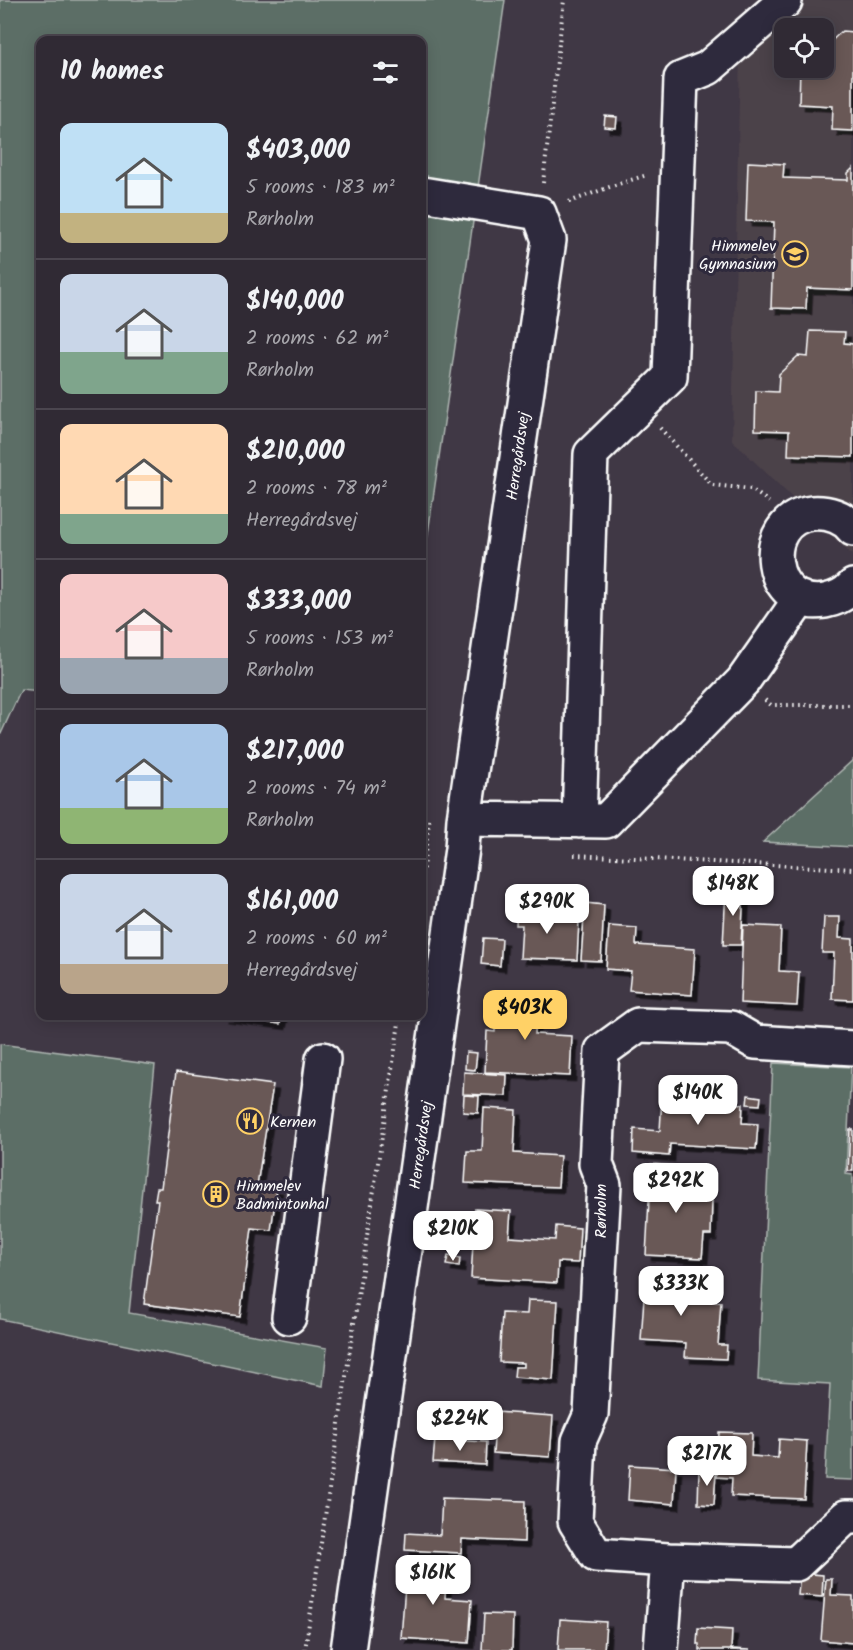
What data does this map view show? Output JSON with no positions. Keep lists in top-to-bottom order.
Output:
{
  "streets": {
    "street": ["Herregårdsvej", "Rørholm"]
  },
  "places": {
    "school or university": ["Himmelev Gymnasium"],
    "restaurant": ["Kernen"],
    "building": ["Himmelev Badmintonhal"]
  },
  "page": {
    "heading": "10 homes",
    "list": [
      {
        "name": "$403,000",
        "note": "5 rooms · 183 m² · Rørholm"
      },
      {
        "name": "$140,000",
        "note": "2 rooms · 62 m² · Rørholm"
      },
      {
        "name": "$210,000",
        "note": "2 rooms · 78 m² · Herregårdsvej"
      },
      {
        "name": "$333,000",
        "note": "5 rooms · 153 m² · Rørholm"
      },
      {
        "name": "$217,000",
        "note": "2 rooms · 74 m² · Rørholm"
      },
      {
        "name": "$161,000",
        "note": "2 rooms · 60 m² · Herregårdsvej"
      }
    ],
    "price": [
      "$148K",
      "$290K",
      "$403K",
      "$140K",
      "$292K",
      "$210K",
      "$333K",
      "$224K",
      "$217K",
      "$161K"
    ]
  }
}
